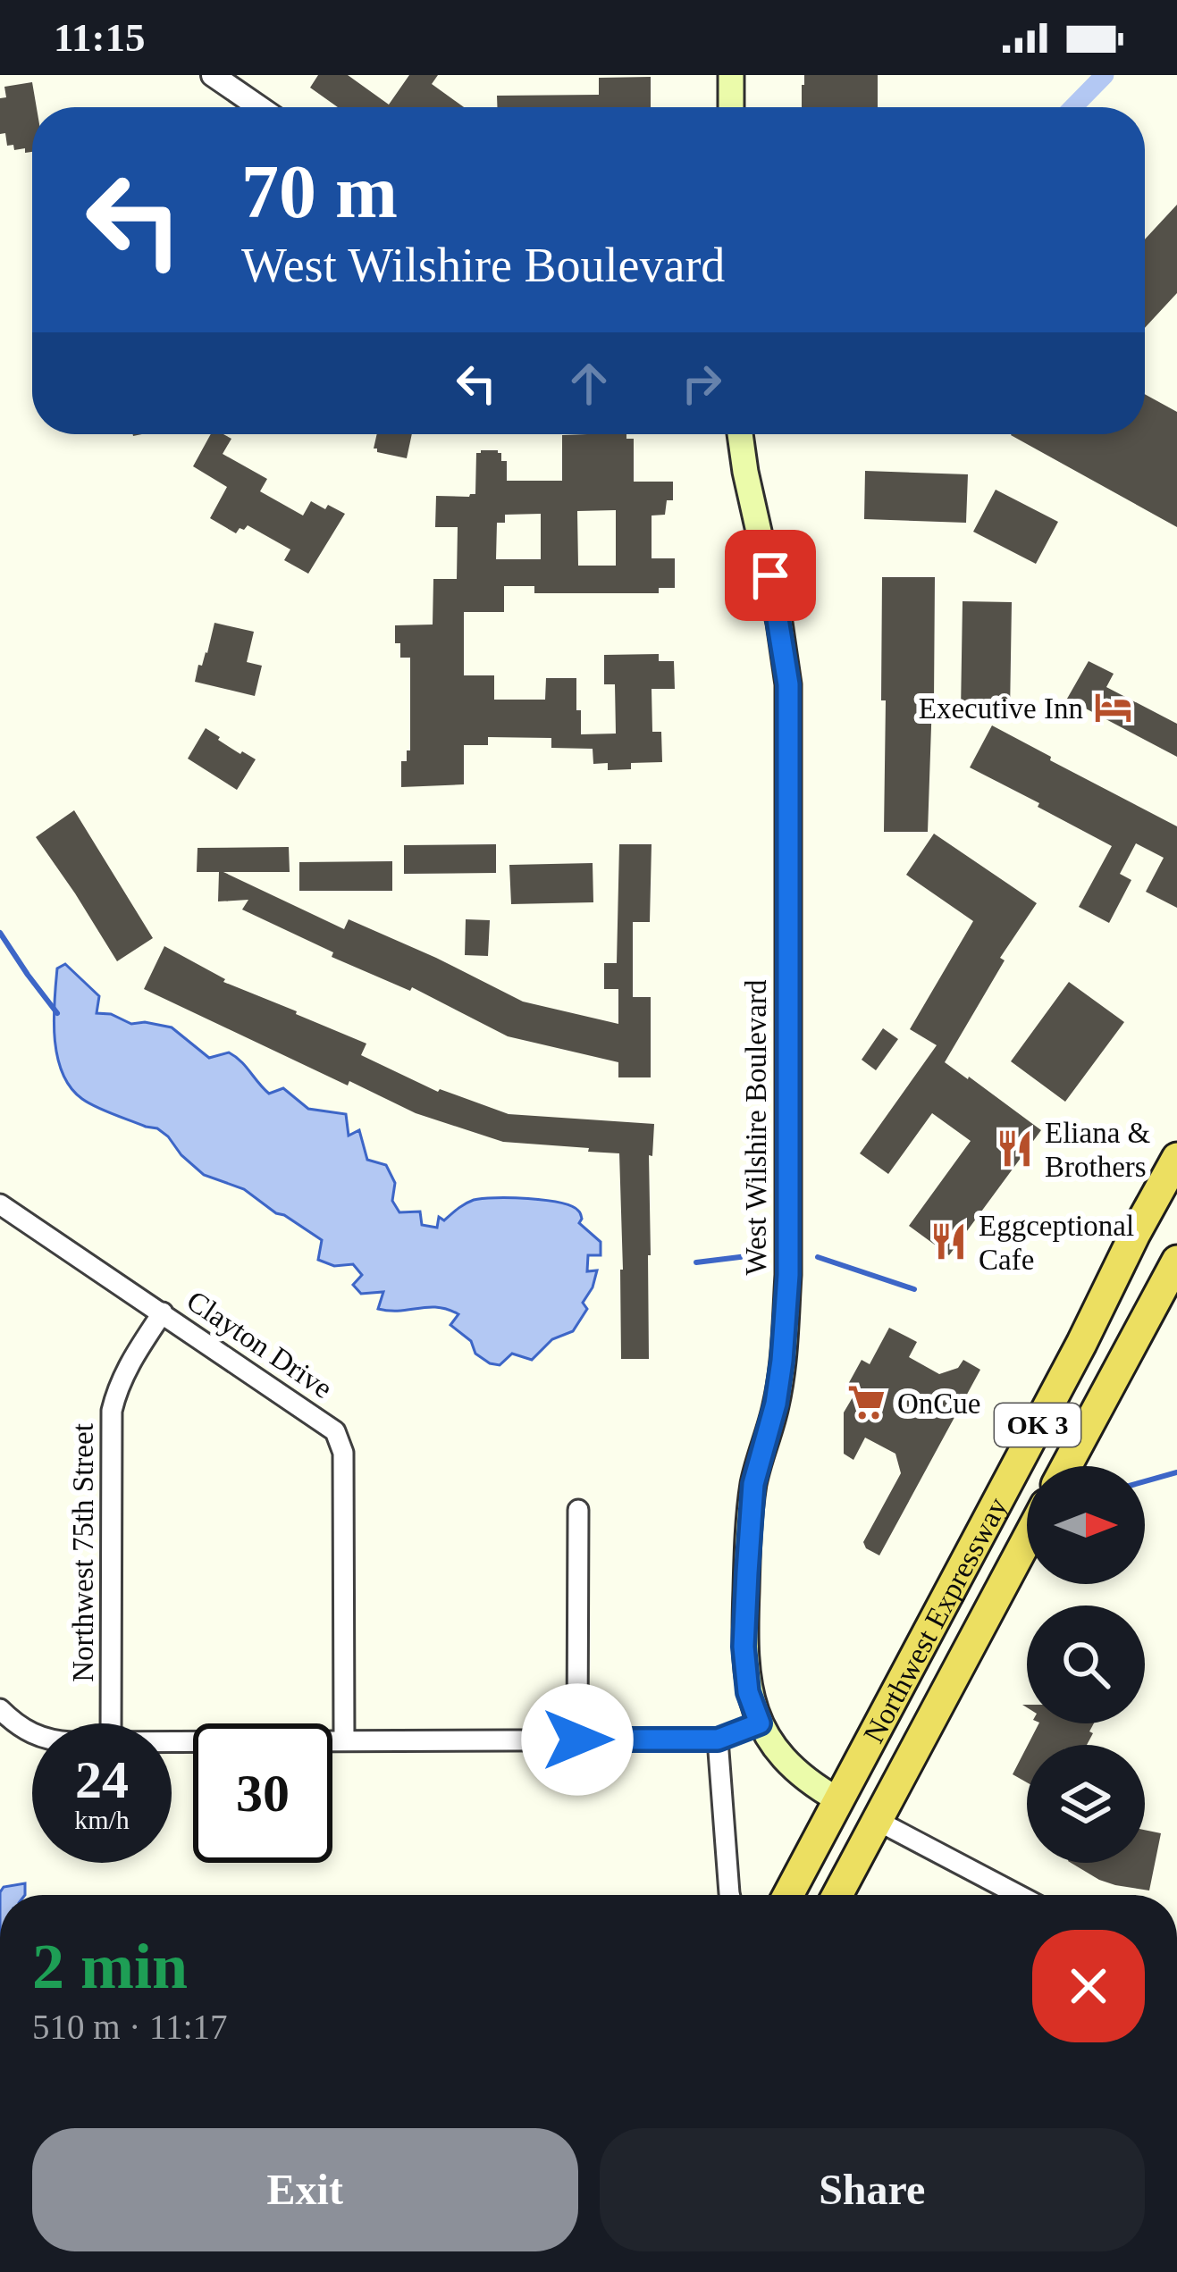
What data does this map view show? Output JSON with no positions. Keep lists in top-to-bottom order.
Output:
{
  "streets": {
    "highway": ["OK 3", "Northwest Expressway"],
    "main road": ["West Wilshire Boulevard"],
    "street": ["Clayton Drive", "Northwest 75th Street"]
  },
  "crossings": [
    ["West Wilshire Boulevard", "Northwest Expressway"],
    ["Clayton Drive", "Northwest 75th Street"]
  ],
  "places": {
    "hotel": ["Executive Inn"],
    "restaurant": ["Eliana & Brothers", "Eggceptional Cafe"],
    "supermarket": ["OnCue"]
  },
  "north": "right",
  "page": {
    "status": "11:15",
    "turn": ["70 m", "West Wilshire Boulevard"],
    "speed": "24 km/h",
    "limit": "30",
    "heading": ["2 min", "510 m · 11:17"],
    "buttons": ["Exit", "Share"]
  }
}
